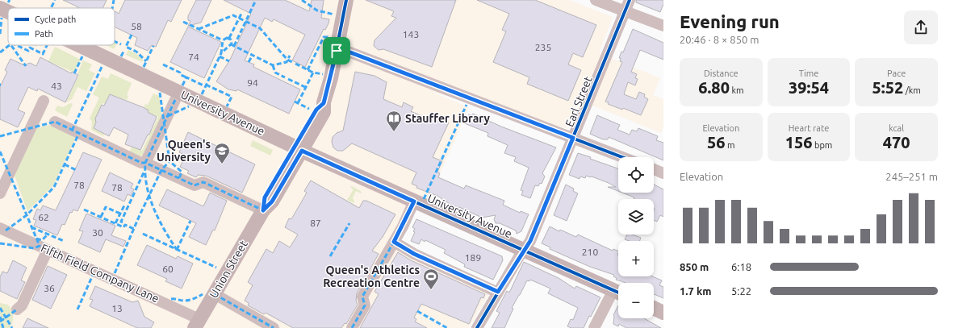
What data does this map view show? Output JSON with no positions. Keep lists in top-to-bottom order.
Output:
{
  "streets": {
    "main road": ["University Avenue", "Union Street"],
    "street": ["Earl Street", "Fifth Field Company Lane"]
  },
  "crossings": [
    ["Earl Street", "University Avenue"],
    ["University Avenue", "Union Street"],
    ["Union Street", "Fifth Field Company Lane"]
  ],
  "places": {
    "library": ["Stauffer Library"],
    "school or university": ["Queen's University"],
    "sports": ["Queen's Athletics Recreation Centre"]
  },
  "house_numbers": [
    "58",
    "143",
    "235",
    "74",
    "94",
    "43",
    "78",
    "78",
    "62",
    "87",
    "30",
    "210",
    "189",
    "60",
    "36",
    "13"
  ],
  "legend": ["Cycle path", "Path"],
  "page": {
    "heading": ["Evening run", "20:46 · 8 × 850 m"],
    "stats": [
      ["Distance", "6.80 km"],
      ["Time", "39:54"],
      ["Pace", "5:52 /km"],
      ["Elevation", "56 m"],
      ["Heart rate", "156 bpm"],
      ["kcal", "470"]
    ],
    "map_buttons": ["+", "−"],
    "chart": ["Elevation", "245–251 m"],
    "list": [
      {
        "name": "850 m",
        "note": "6:18"
      },
      {
        "name": "1.7 km",
        "note": "5:22"
      }
    ]
  }
}
